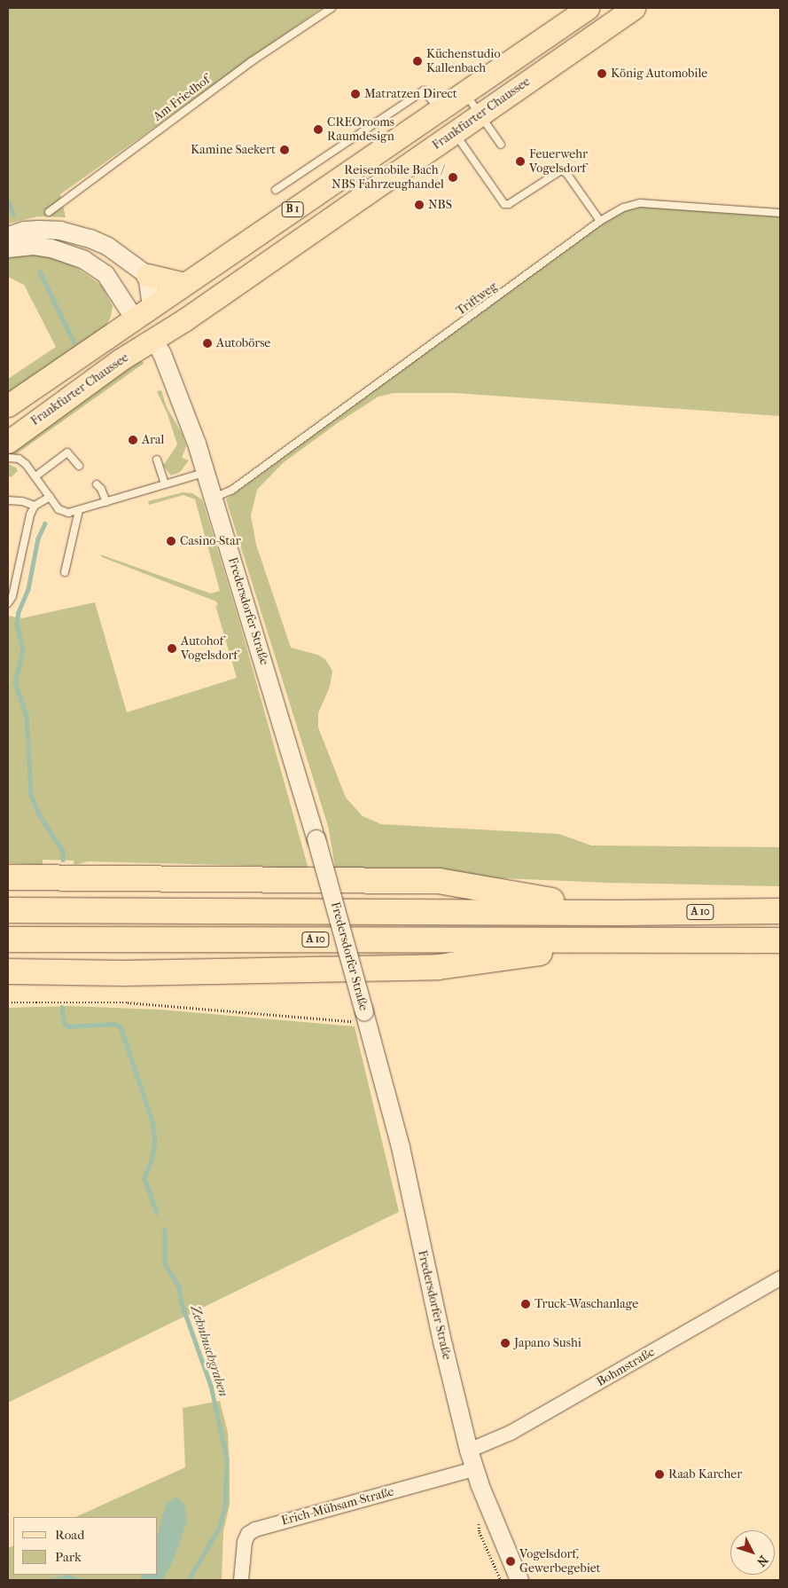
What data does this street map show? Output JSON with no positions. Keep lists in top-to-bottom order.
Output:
{
  "streets": {
    "highway": ["A 10"],
    "main road": ["Frankfurter Chaussee", "B 1"],
    "street": ["Fredersdorfer Straße", "Bohmstraße", "Erich-Mühsam-Straße"],
    "lane": ["Am Friedhof", "Triftweg"]
  },
  "crossings": [
    ["Frankfurter Chaussee", "Fredersdorfer Straße"],
    ["Triftweg", "Fredersdorfer Straße"],
    ["Fredersdorfer Straße", "Bohmstraße"],
    ["Fredersdorfer Straße", "Erich-Mühsam-Straße"]
  ],
  "water": ["Zehnbuschgraben"],
  "places": [
    "Küchenstudio Kallenbach",
    "König Automobile",
    "Matratzen Direct",
    "CREOrooms Raumdesign",
    "Kamine Saekert",
    "Feuerwehr Vogelsdorf",
    "Reisemobile Bach / NBS Fahrzeughandel",
    "NBS",
    "Autobörse",
    "Aral",
    "Casino-Star",
    "Autohof Vogelsdorf",
    "Truck-Waschanlage",
    "Japano Sushi",
    "Raab Karcher",
    "Vogelsdorf, Gewerbegebiet"
  ],
  "legend": ["Road", "Park"],
  "north": "bottom right"
}
